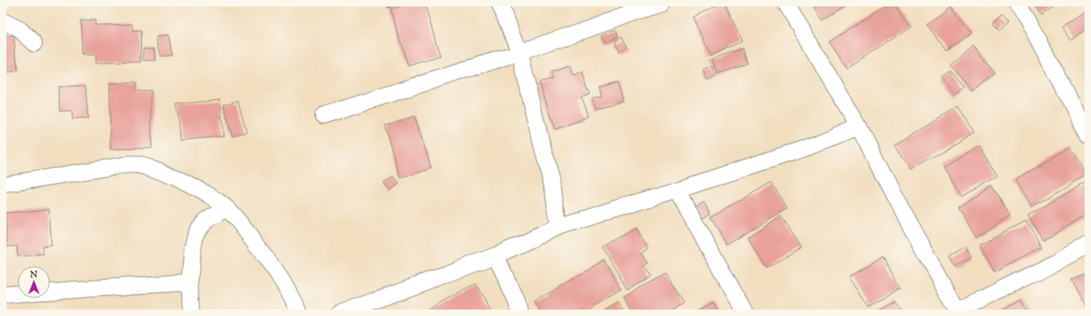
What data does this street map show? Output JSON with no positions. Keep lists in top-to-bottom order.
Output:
{
  "north": "top"
}
